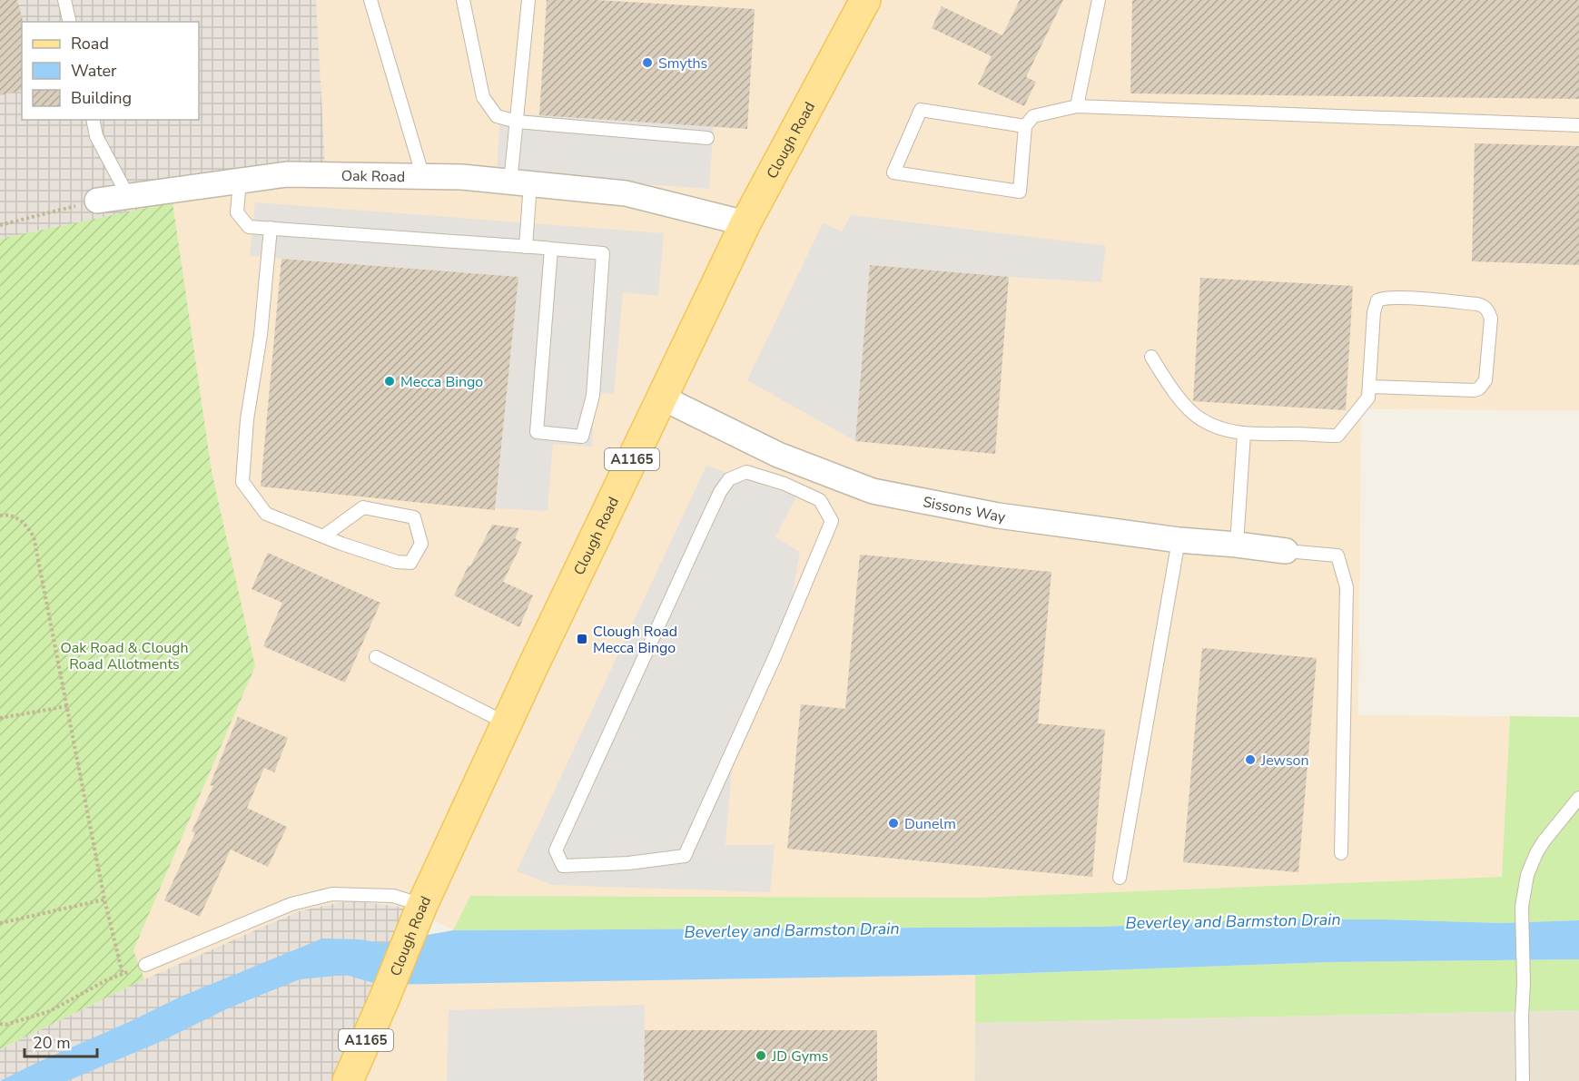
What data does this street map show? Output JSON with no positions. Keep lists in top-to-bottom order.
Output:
{
  "streets": {
    "main road": ["Clough Road", "A1165"],
    "street": ["Oak Road", "Sissons Way"]
  },
  "crossings": [
    ["Clough Road", "Oak Road"],
    ["Clough Road", "Sissons Way"]
  ],
  "water": ["Beverley and Barmston Drain"],
  "parks": ["Oak Road & Clough Road Allotments"],
  "places": {
    "other": [
      "Smyths",
      "Mecca Bingo",
      "Jewson",
      "Dunelm",
      "JD Gyms"
    ],
    "transit": ["Clough Road Mecca Bingo"]
  },
  "legend": ["Road", "Water", "Building"],
  "scale_bar": "20 m"
}
